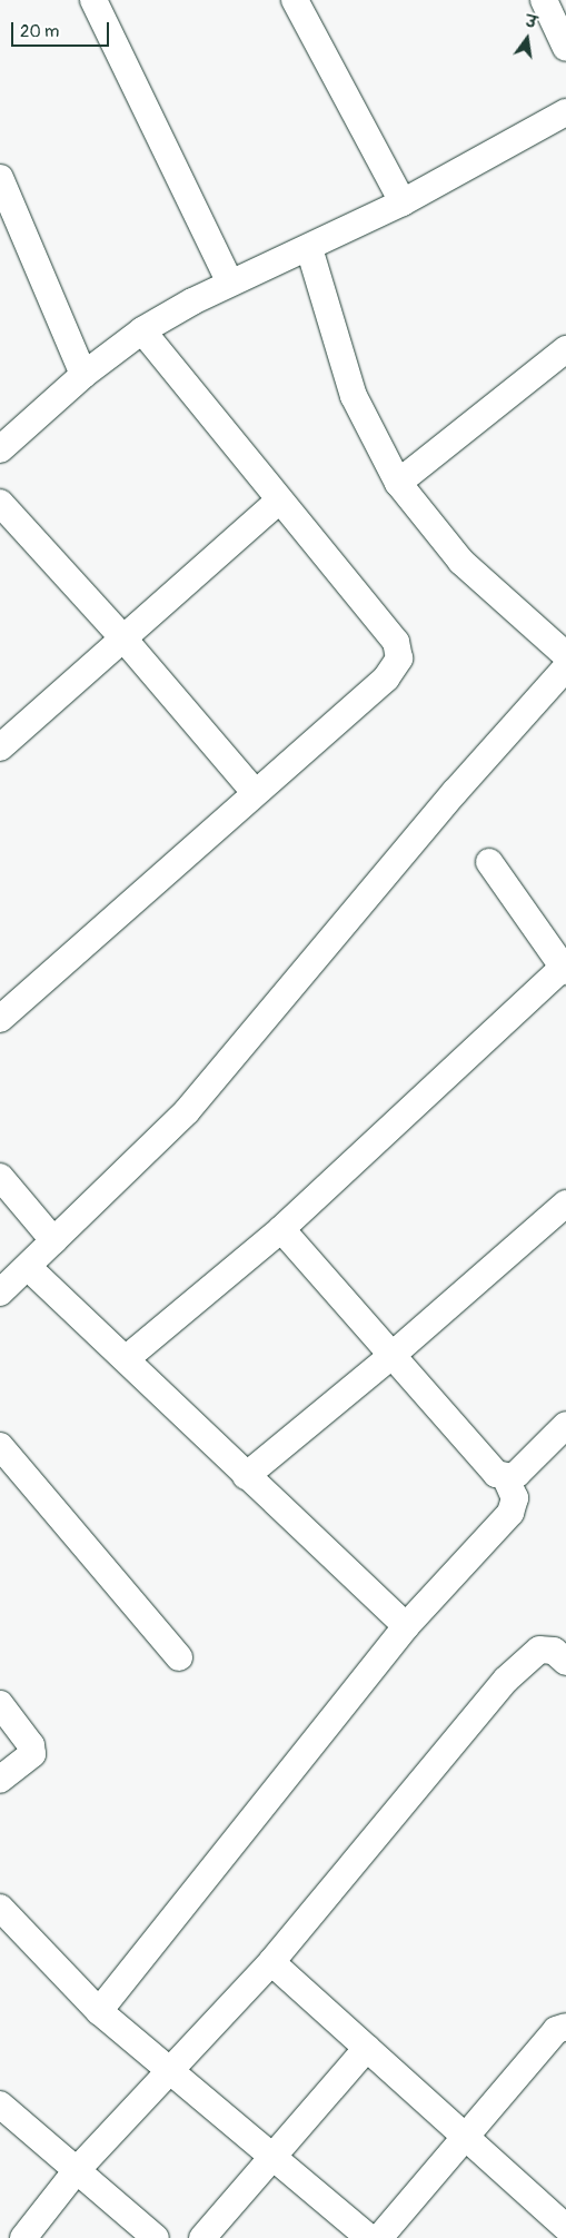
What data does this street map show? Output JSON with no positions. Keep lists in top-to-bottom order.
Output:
{
  "scale_bar": "20 m",
  "north": "top"
}
